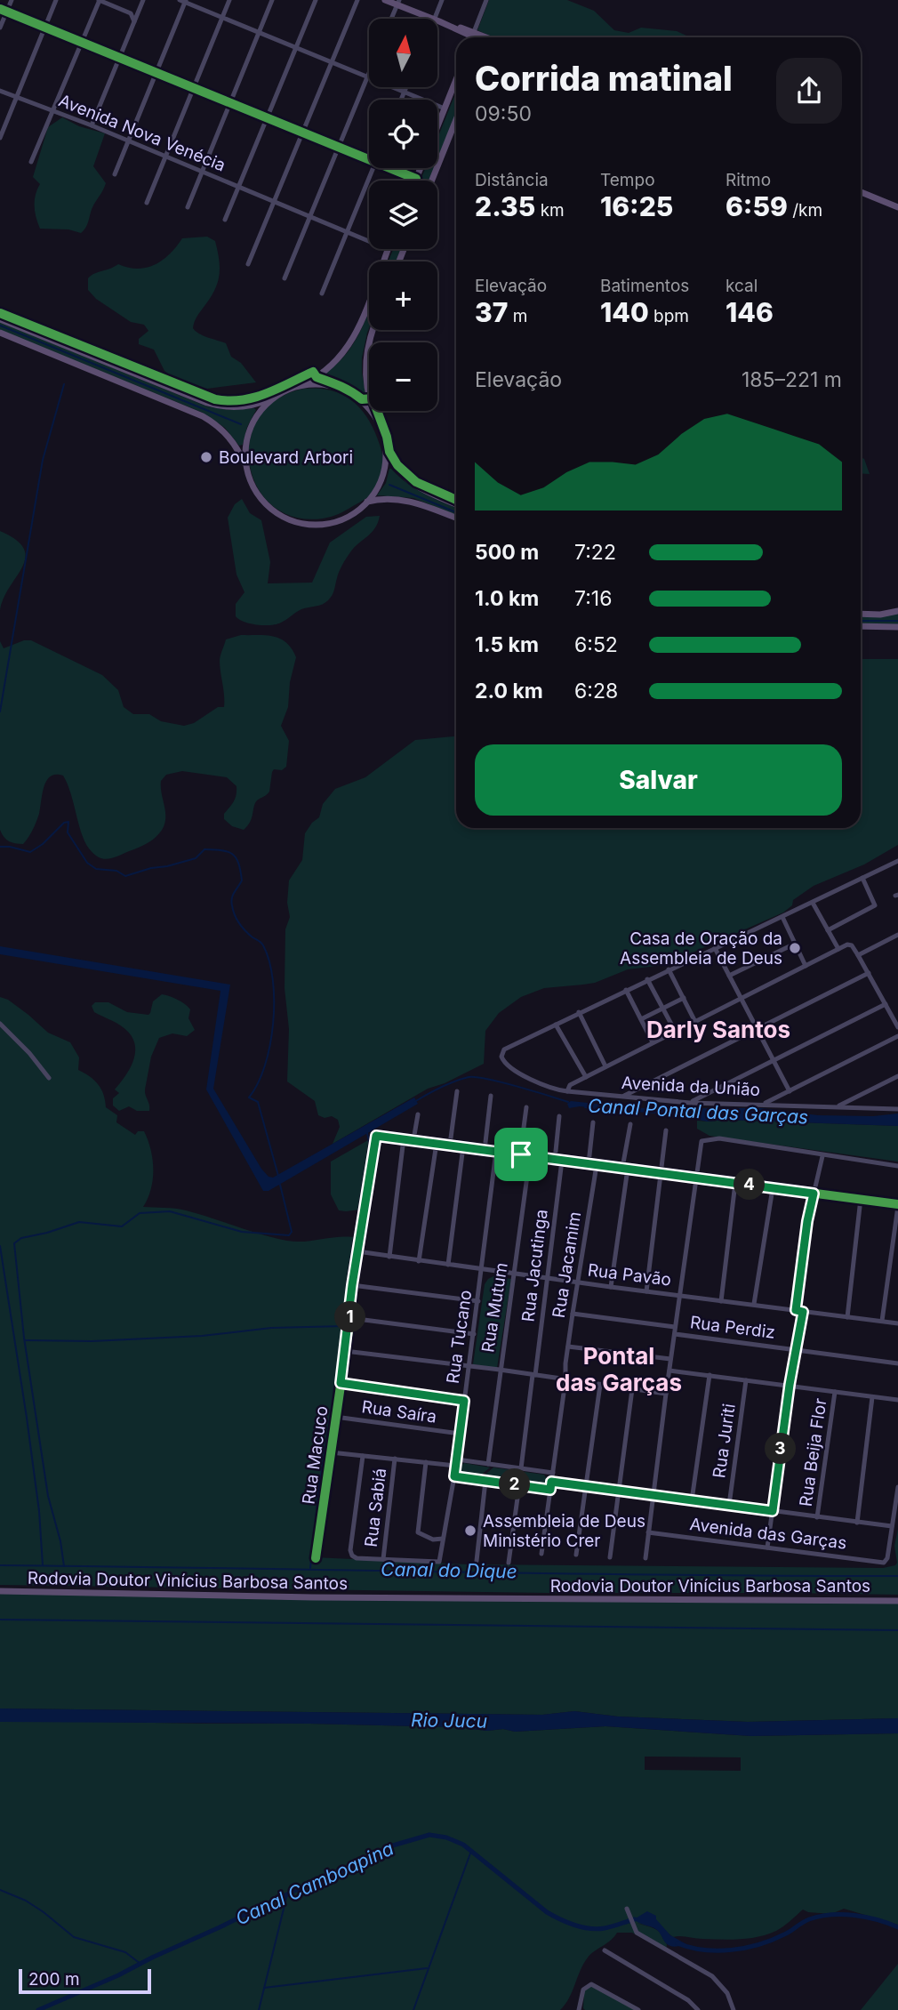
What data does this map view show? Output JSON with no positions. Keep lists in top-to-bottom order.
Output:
{
  "streets": {
    "main road": ["Rodovia Doutor Vinícius Barbosa Santos"],
    "street": [
      "Avenida Nova Venécia",
      "Avenida da União",
      "Rua Jacamim",
      "Rua Jacutinga",
      "Rua Pavão",
      "Rua Mutum",
      "Rua Perdiz",
      "Rua Tucano",
      "Rua Saíra",
      "Rua Juriti",
      "Rua Beija Flor",
      "Rua Macuco",
      "Rua Sabiá",
      "Avenida das Garças"
    ]
  },
  "crossings": [
    ["Rua Jacamim", "Rua Pavão"],
    ["Rua Jacamim", "Rua Perdiz"],
    ["Rua Jacutinga", "Rua Pavão"],
    ["Rua Pavão", "Rua Mutum"],
    ["Rua Pavão", "Rua Tucano"],
    ["Rua Pavão", "Rua Macuco"],
    ["Rua Tucano", "Rua Saíra"],
    ["Rua Tucano", "Rua Sabiá"],
    ["Rua Saíra", "Rua Macuco"]
  ],
  "districts": ["Darly Santos", "Pontal das Garças"],
  "water": [
    "Canal Pontal das Garças",
    "Canal do Dique",
    "Rio Jucu",
    "Canal Camboapina"
  ],
  "places": ["Boulevard Arbori", "Casa de Oração da Assembleia de Deus", "Assembleia de Deus Ministério Crer"],
  "scale_bar": "200 m",
  "north": "top",
  "page": {
    "map_buttons": ["+", "−"],
    "heading": ["Corrida matinal", "09:50"],
    "stats": [
      ["Distância", "2.35 km"],
      ["Tempo", "16:25"],
      ["Ritmo", "6:59 /km"],
      ["Elevação", "37 m"],
      ["Batimentos", "140 bpm"],
      ["kcal", "146"]
    ],
    "chart": ["Elevação", "185–221 m"],
    "list": [
      {
        "name": "500 m",
        "note": "7:22"
      },
      {
        "name": "1.0 km",
        "note": "7:16"
      },
      {
        "name": "1.5 km",
        "note": "6:52"
      },
      {
        "name": "2.0 km",
        "note": "6:28"
      }
    ],
    "buttons": "Salvar",
    "pins": [
      "4",
      "1",
      "3",
      "2"
    ],
    "scale": "200 m"
  }
}
